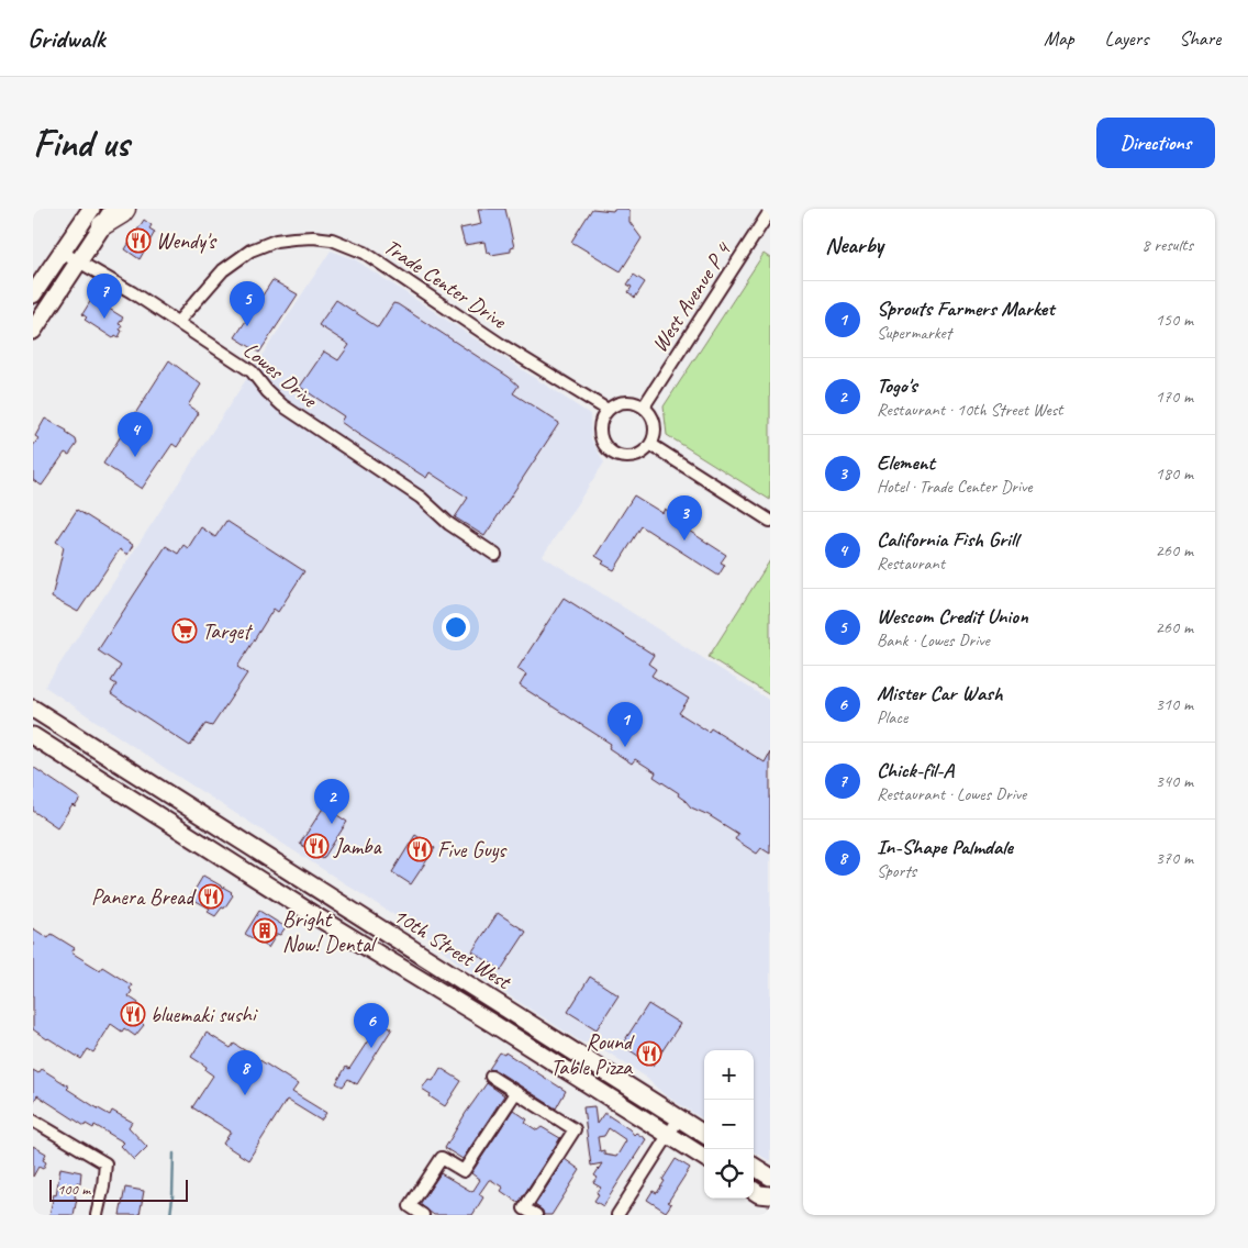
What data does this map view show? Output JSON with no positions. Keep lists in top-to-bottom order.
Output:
{
  "streets": {
    "main road": ["10th Street West"],
    "street": ["Trade Center Drive", "West Avenue P 4", "Lowes Drive"]
  },
  "crossings": [
    ["Trade Center Drive", "West Avenue P 4"],
    ["Trade Center Drive", "Lowes Drive"]
  ],
  "places": {
    "restaurant": [
      "Wendy's",
      "Jamba",
      "Five Guys",
      "Panera Bread",
      "bluemaki sushi",
      "Round Table Pizza"
    ],
    "supermarket": ["Target"],
    "building": ["Bright Now! Dental"]
  },
  "scale_bar": "100 m",
  "page": {
    "header": "Gridwalk",
    "nav": ["Map", "Layers", "Share"],
    "buttons": "Directions",
    "title": "Find us",
    "heading": ["Nearby", "8 results"],
    "pins": [
      "7",
      "5",
      "4",
      "3",
      "1",
      "2",
      "6",
      "8"
    ],
    "list": [
      {
        "mark": "1",
        "name": "Sprouts Farmers Market",
        "note": "Supermarket",
        "value": "150 m"
      },
      {
        "mark": "2",
        "name": "Togo's",
        "note": "Restaurant · 10th Street West",
        "value": "170 m"
      },
      {
        "mark": "3",
        "name": "Element",
        "note": "Hotel · Trade Center Drive",
        "value": "180 m"
      },
      {
        "mark": "4",
        "name": "California Fish Grill",
        "note": "Restaurant",
        "value": "260 m"
      },
      {
        "mark": "5",
        "name": "Wescom Credit Union",
        "note": "Bank · Lowes Drive",
        "value": "260 m"
      },
      {
        "mark": "6",
        "name": "Mister Car Wash",
        "note": "Place",
        "value": "310 m"
      },
      {
        "mark": "7",
        "name": "Chick-fil-A",
        "note": "Restaurant · Lowes Drive",
        "value": "340 m"
      },
      {
        "mark": "8",
        "name": "In-Shape Palmdale",
        "note": "Sports",
        "value": "370 m"
      }
    ],
    "map_buttons": ["+", "−"],
    "scale": "100 m"
  }
}
